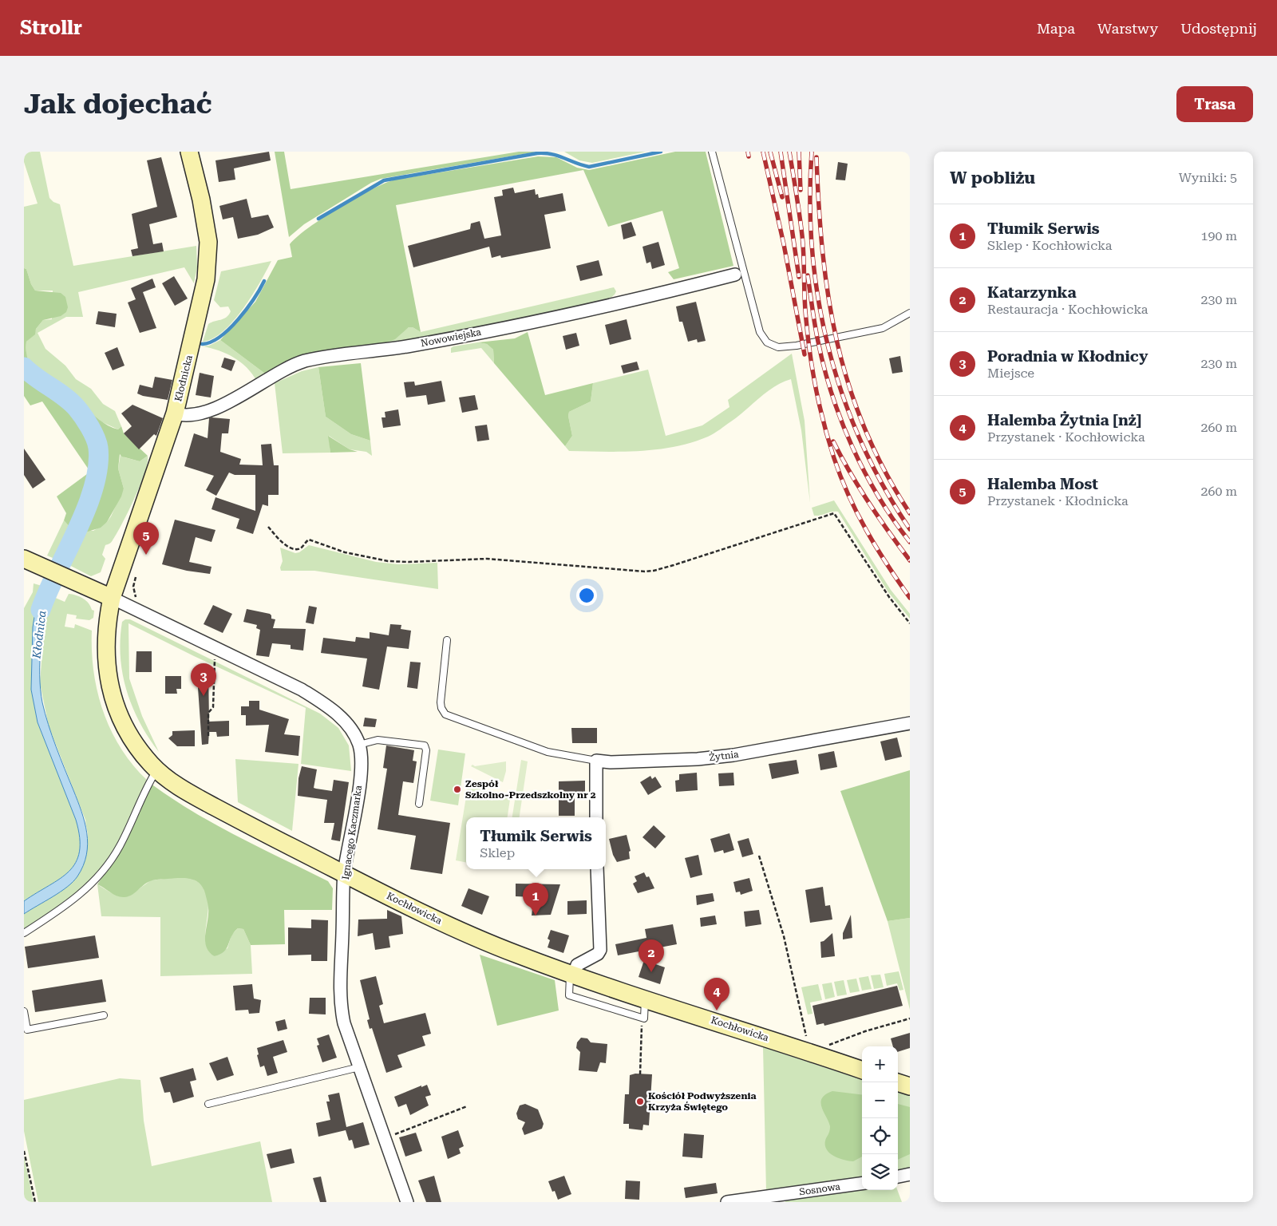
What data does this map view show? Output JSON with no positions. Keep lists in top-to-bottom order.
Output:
{
  "streets": {
    "street": [
      "Nowowiejska",
      "Kłodnicka",
      "Żytnia",
      "Ignacego Kaczmarka",
      "Kochłowicka",
      "Sosnowa"
    ]
  },
  "crossings": [
    ["Nowowiejska", "Kłodnicka"],
    ["Kłodnicka", "Ignacego Kaczmarka"],
    ["Kłodnicka", "Kochłowicka"],
    ["Ignacego Kaczmarka", "Kochłowicka"]
  ],
  "water": ["Kłodnica"],
  "places": ["Zespół Szkolno-Przedszkolny nr 2", "Kościół Podwyższenia Krzyża Świętego"],
  "page": {
    "header": "Strollr",
    "nav": ["Mapa", "Warstwy", "Udostępnij"],
    "buttons": "Trasa",
    "title": "Jak dojechać",
    "heading": ["W pobliżu", "Wyniki: 5"],
    "list": [
      {
        "mark": "1",
        "name": "Tłumik Serwis",
        "note": "Sklep · Kochłowicka",
        "value": "190 m"
      },
      {
        "mark": "2",
        "name": "Katarzynka",
        "note": "Restauracja · Kochłowicka",
        "value": "230 m"
      },
      {
        "mark": "3",
        "name": "Poradnia w Kłodnicy",
        "note": "Miejsce",
        "value": "230 m"
      },
      {
        "mark": "4",
        "name": "Halemba Żytnia [nż]",
        "note": "Przystanek · Kochłowicka",
        "value": "260 m"
      },
      {
        "mark": "5",
        "name": "Halemba Most",
        "note": "Przystanek · Kłodnicka",
        "value": "260 m"
      }
    ],
    "pins": [
      "5",
      "3",
      "1",
      "2",
      "4"
    ],
    "popup": ["Tłumik Serwis", "Sklep"],
    "map_buttons": ["+", "−"]
  }
}
